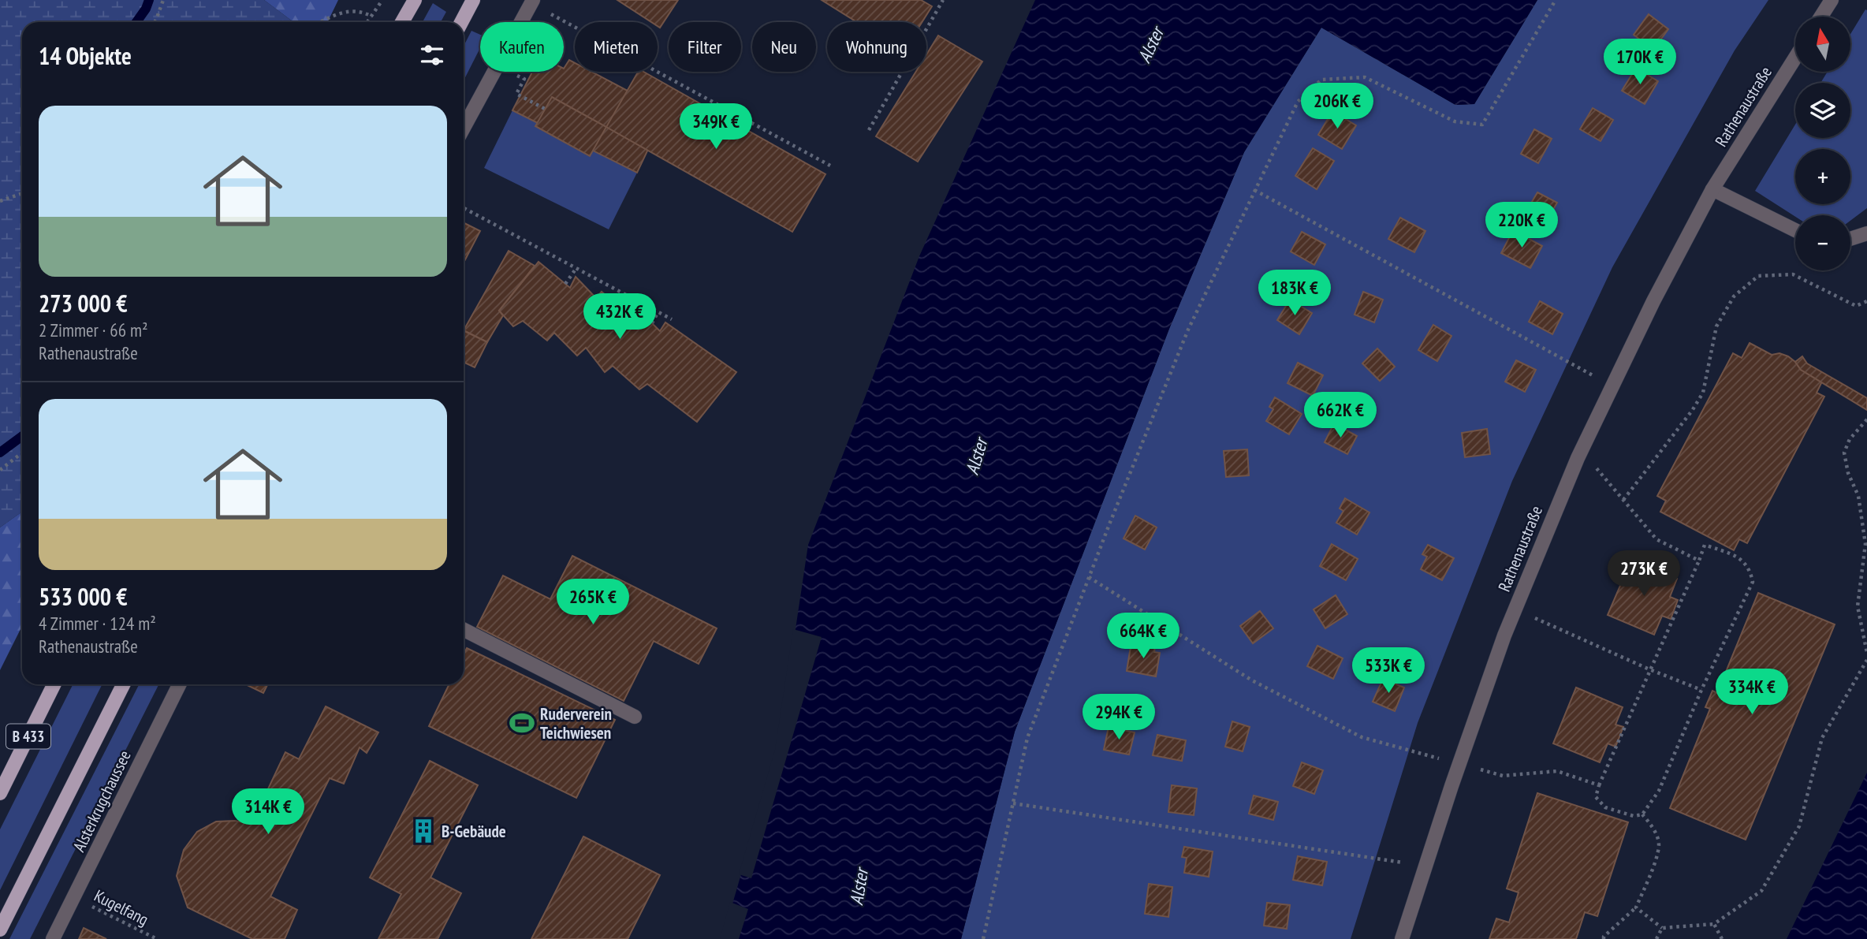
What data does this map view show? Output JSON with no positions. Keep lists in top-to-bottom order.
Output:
{
  "streets": {
    "main road": ["B 433", "Alsterkrugchaussee"],
    "street": ["Rathenaustraße"],
    "path": ["Kugelfang"]
  },
  "crossings": [
    ["Alsterkrugchaussee", "Kugelfang"]
  ],
  "water": ["Alster"],
  "places": {
    "sports": ["Ruderverein Teichwiesen"],
    "building": ["B-Gebäude"]
  },
  "north": "top",
  "page": {
    "map_buttons": ["+", "−"],
    "chip": [
      "Kaufen",
      "Mieten",
      "Filter",
      "Neu",
      "Wohnung"
    ],
    "heading": "14 Objekte",
    "price": [
      "170K €",
      "206K €",
      "349K €",
      "220K €",
      "183K €",
      "432K €",
      "662K €",
      "273K €",
      "265K €",
      "664K €",
      "533K €",
      "334K €",
      "294K €",
      "314K €"
    ],
    "list": [
      {
        "name": "273 000 €",
        "note": "2 Zimmer · 66 m² · Rathenaustraße"
      },
      {
        "name": "533 000 €",
        "note": "4 Zimmer · 124 m² · Rathenaustraße"
      }
    ]
  }
}
